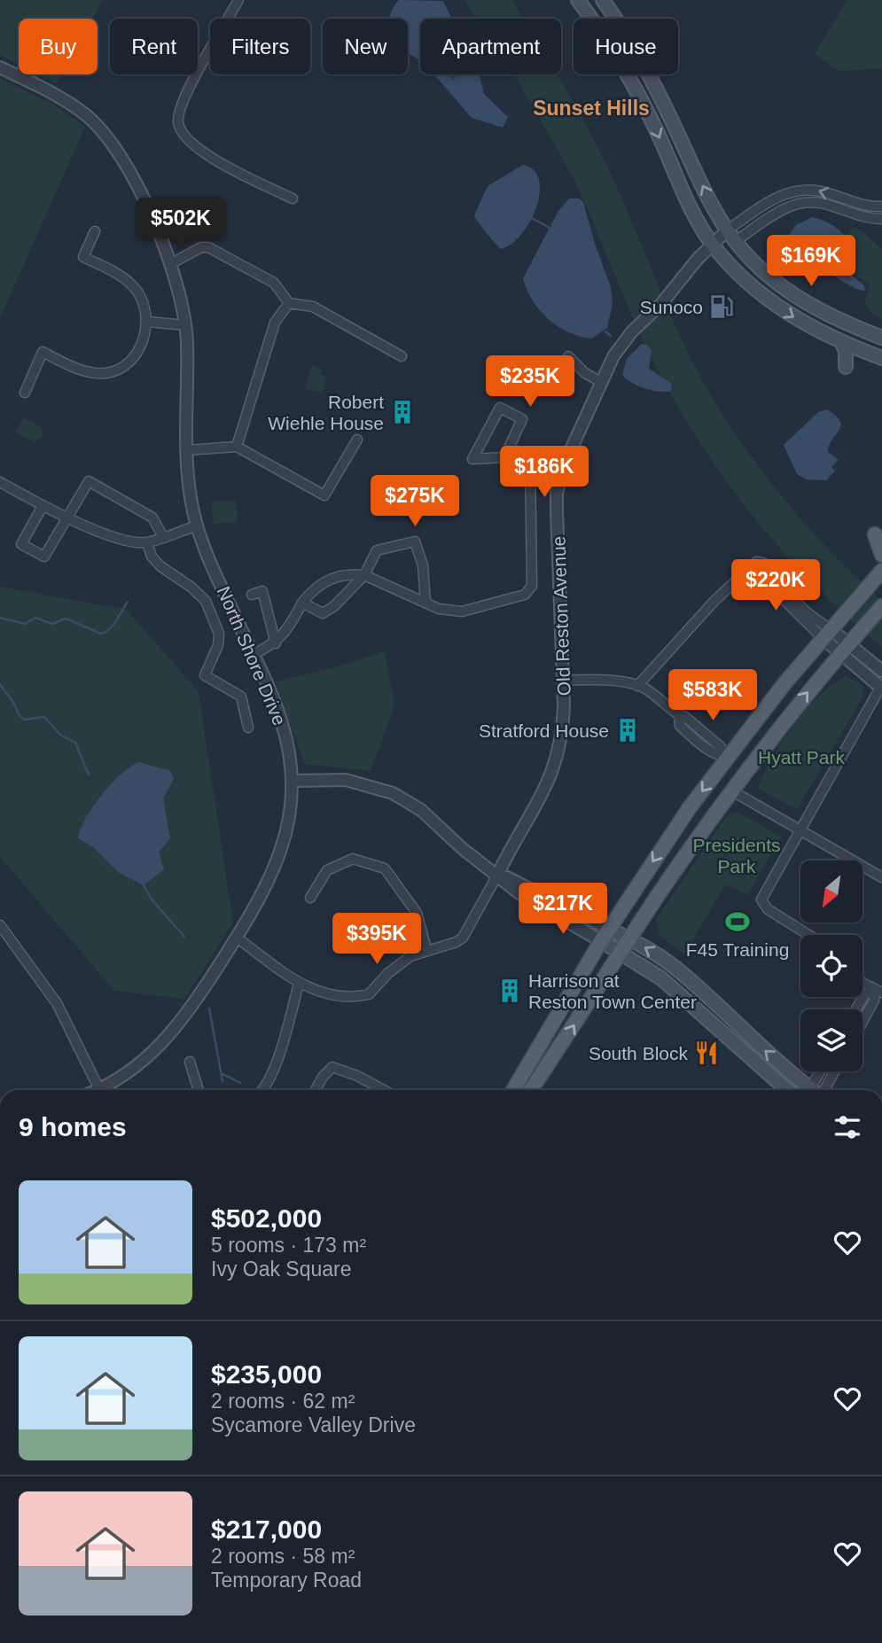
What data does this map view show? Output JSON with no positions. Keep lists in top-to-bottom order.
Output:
{
  "streets": {
    "street": ["Old Reston Avenue", "North Shore Drive"]
  },
  "districts": ["Sunset Hills"],
  "parks": ["Hyatt Park", "Presidents Park"],
  "places": {
    "fuel station": ["Sunoco"],
    "building": ["Robert Wiehle House", "Stratford House", "Harrison at Reston Town Center"],
    "sports": ["F45 Training"],
    "restaurant": ["South Block"]
  },
  "north": "bottom left",
  "page": {
    "chip": [
      "Buy",
      "Rent",
      "Filters",
      "New",
      "Apartment",
      "House"
    ],
    "price": [
      "$502K",
      "$169K",
      "$235K",
      "$186K",
      "$275K",
      "$220K",
      "$583K",
      "$217K",
      "$395K"
    ],
    "heading": "9 homes",
    "list": [
      {
        "name": "$502,000",
        "note": "5 rooms · 173 m² · Ivy Oak Square"
      },
      {
        "name": "$235,000",
        "note": "2 rooms · 62 m² · Sycamore Valley Drive"
      },
      {
        "name": "$217,000",
        "note": "2 rooms · 58 m² · Temporary Road"
      }
    ]
  }
}
